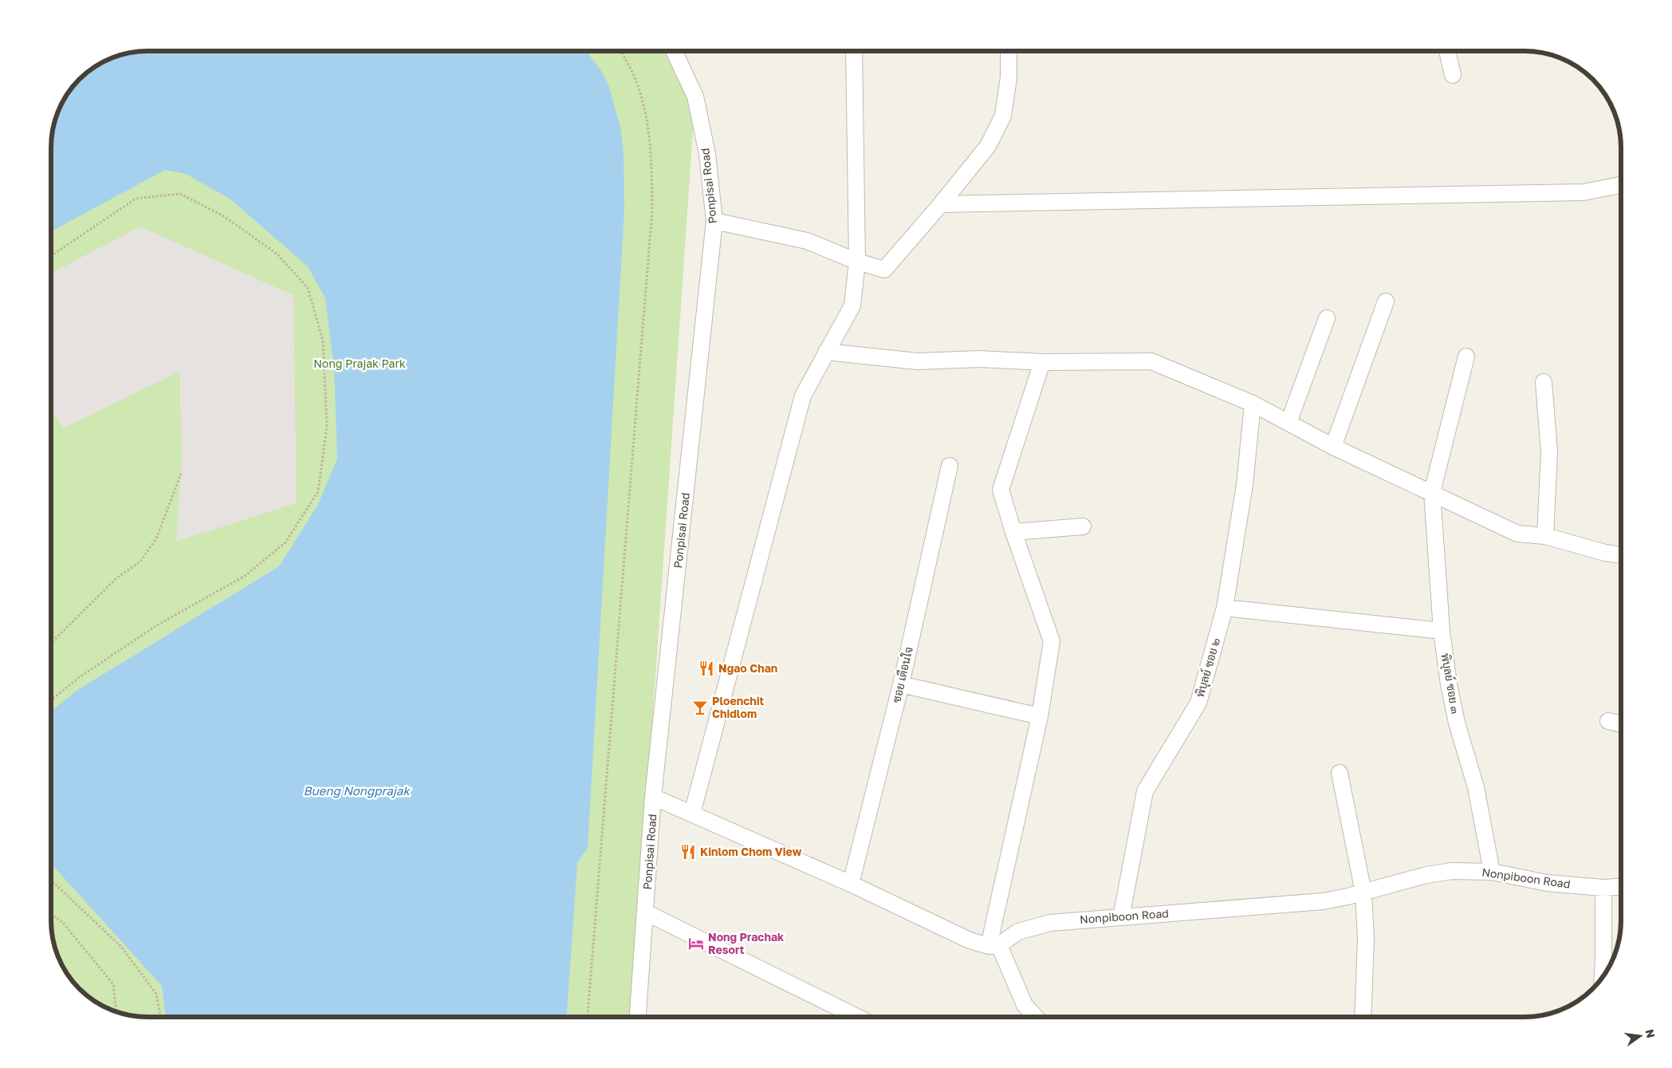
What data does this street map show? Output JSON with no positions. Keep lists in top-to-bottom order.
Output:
{
  "streets": {
    "street": [
      "Ponpisai Road",
      "พิบุลย์ ซอย ๒",
      "ซอย เตือนใจ",
      "พิบุลย์ ซอย ๓",
      "Nonpiboon Road"
    ]
  },
  "crossings": [
    ["พิบุลย์ ซอย ๒", "Nonpiboon Road"],
    ["พิบุลย์ ซอย ๓", "Nonpiboon Road"]
  ],
  "water": ["Bueng Nongprajak"],
  "parks": ["Nong Prajak Park"],
  "places": {
    "restaurant": ["Ngao Chan", "Kinlom Chom View"],
    "bar": ["Ploenchit Chidlom"],
    "hotel": ["Nong Prachak Resort"]
  },
  "north": "right"
}
